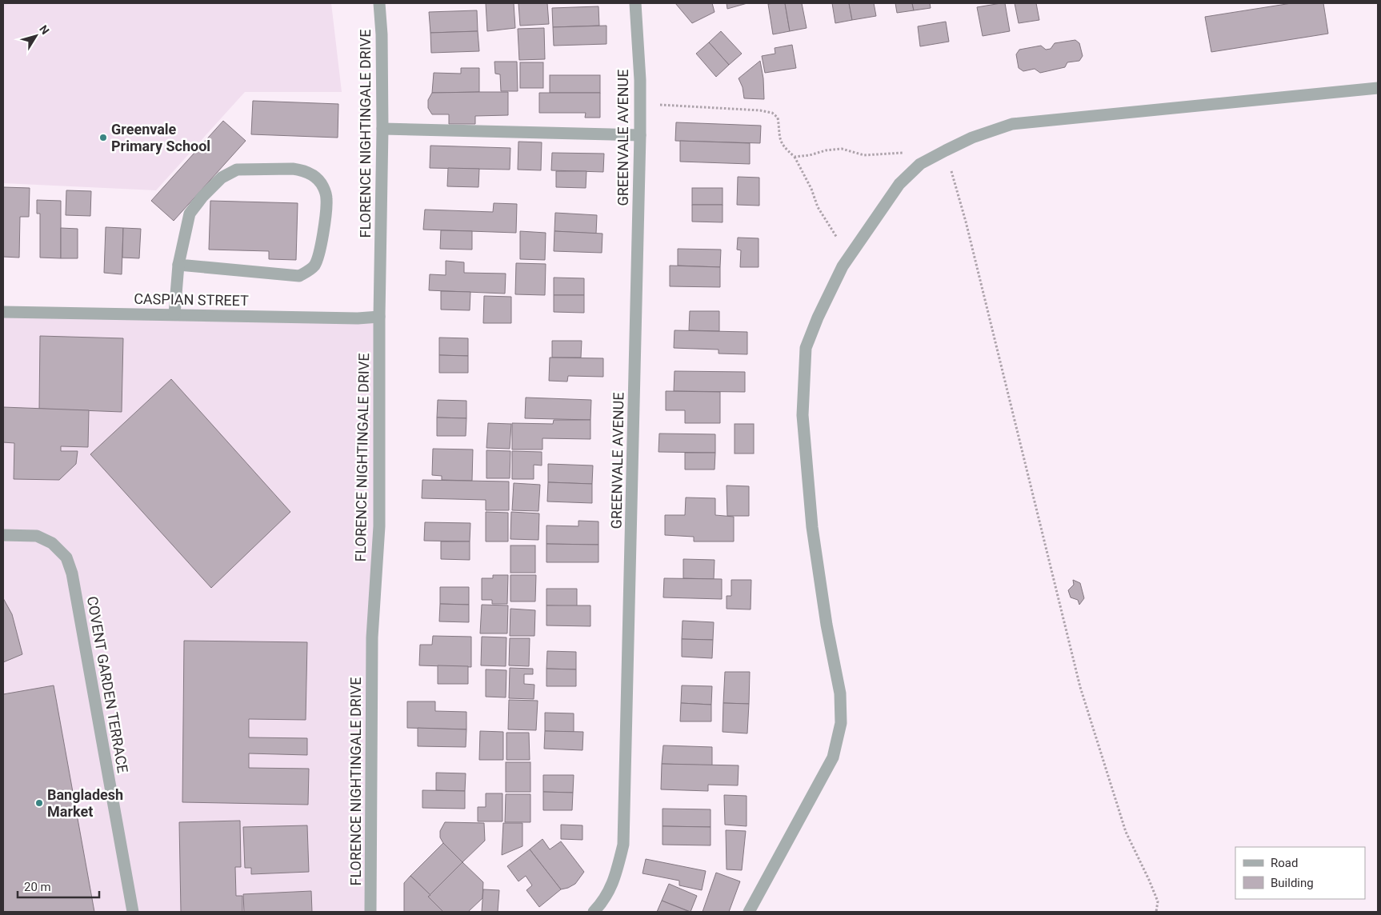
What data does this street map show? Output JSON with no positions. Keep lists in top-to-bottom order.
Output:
{
  "streets": {
    "street": [
      "FLORENCE NIGHTINGALE DRIVE",
      "GREENVALE AVENUE",
      "CASPIAN STREET",
      "COVENT GARDEN TERRACE"
    ]
  },
  "crossings": [
    ["FLORENCE NIGHTINGALE DRIVE", "CASPIAN STREET"]
  ],
  "places": ["Greenvale Primary School", "Bangladesh Market"],
  "legend": ["Road", "Building"],
  "scale_bar": "20 m",
  "north": "top right"
}
